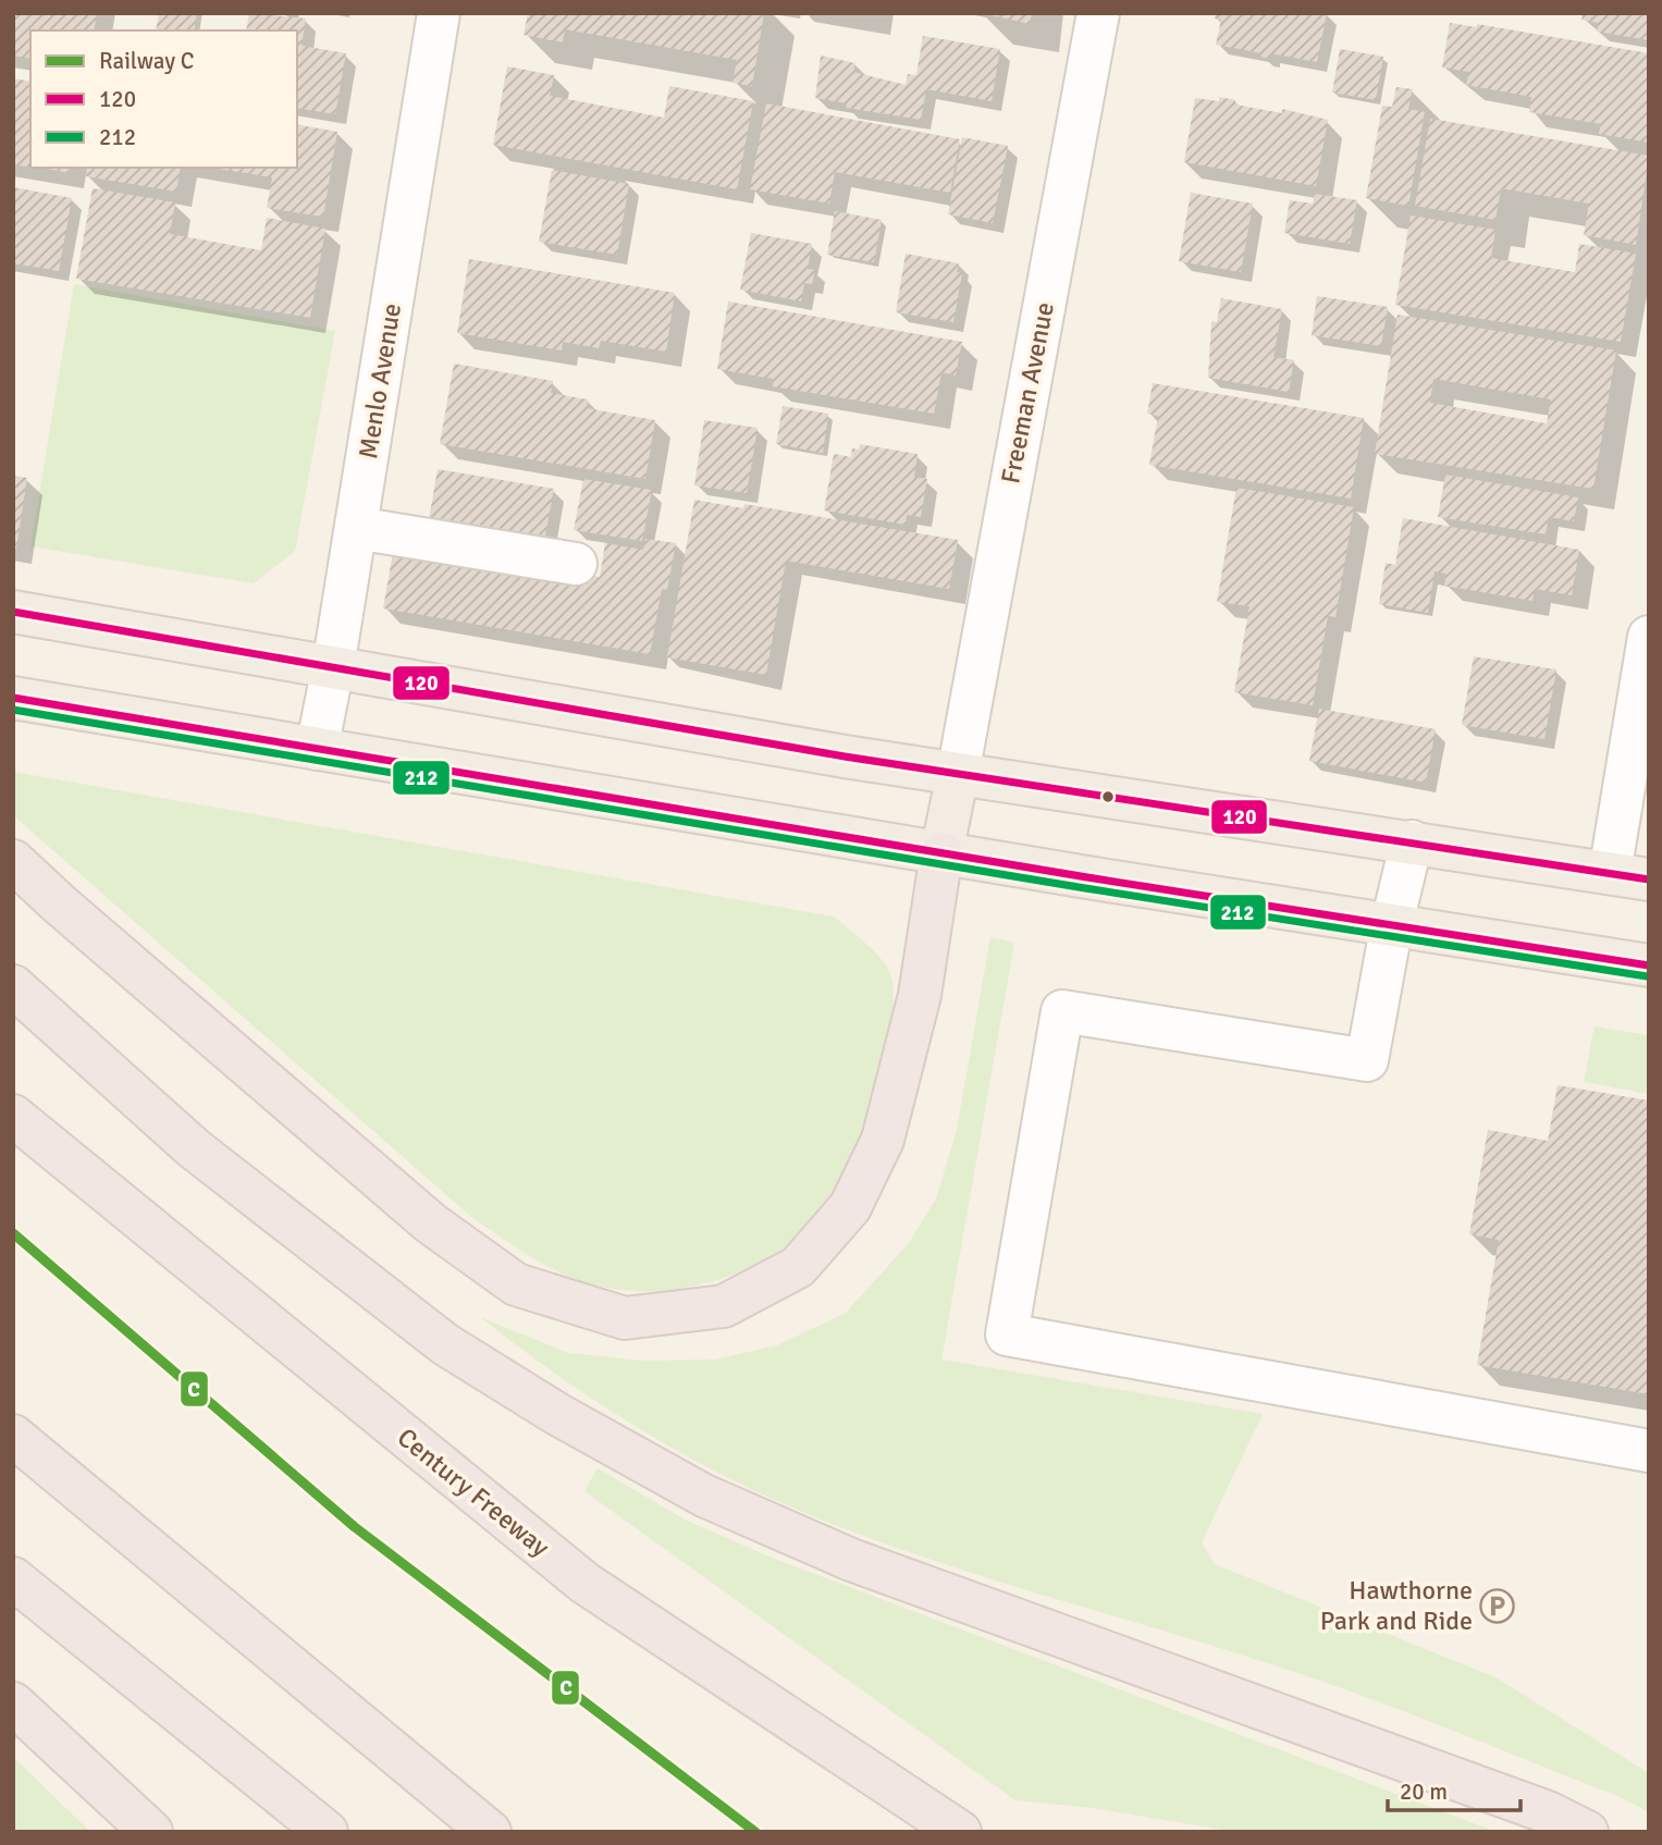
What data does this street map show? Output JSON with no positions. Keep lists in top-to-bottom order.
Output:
{
  "streets": {
    "highway": ["Century Freeway"],
    "street": ["Menlo Avenue", "Freeman Avenue"]
  },
  "places": {
    "parking": ["Hawthorne Park and Ride"]
  },
  "lines": ["transit line 120", "transit line 212", "rail line C"],
  "legend": ["Railway C", "120", "212"],
  "scale_bar": "20 m"
}
